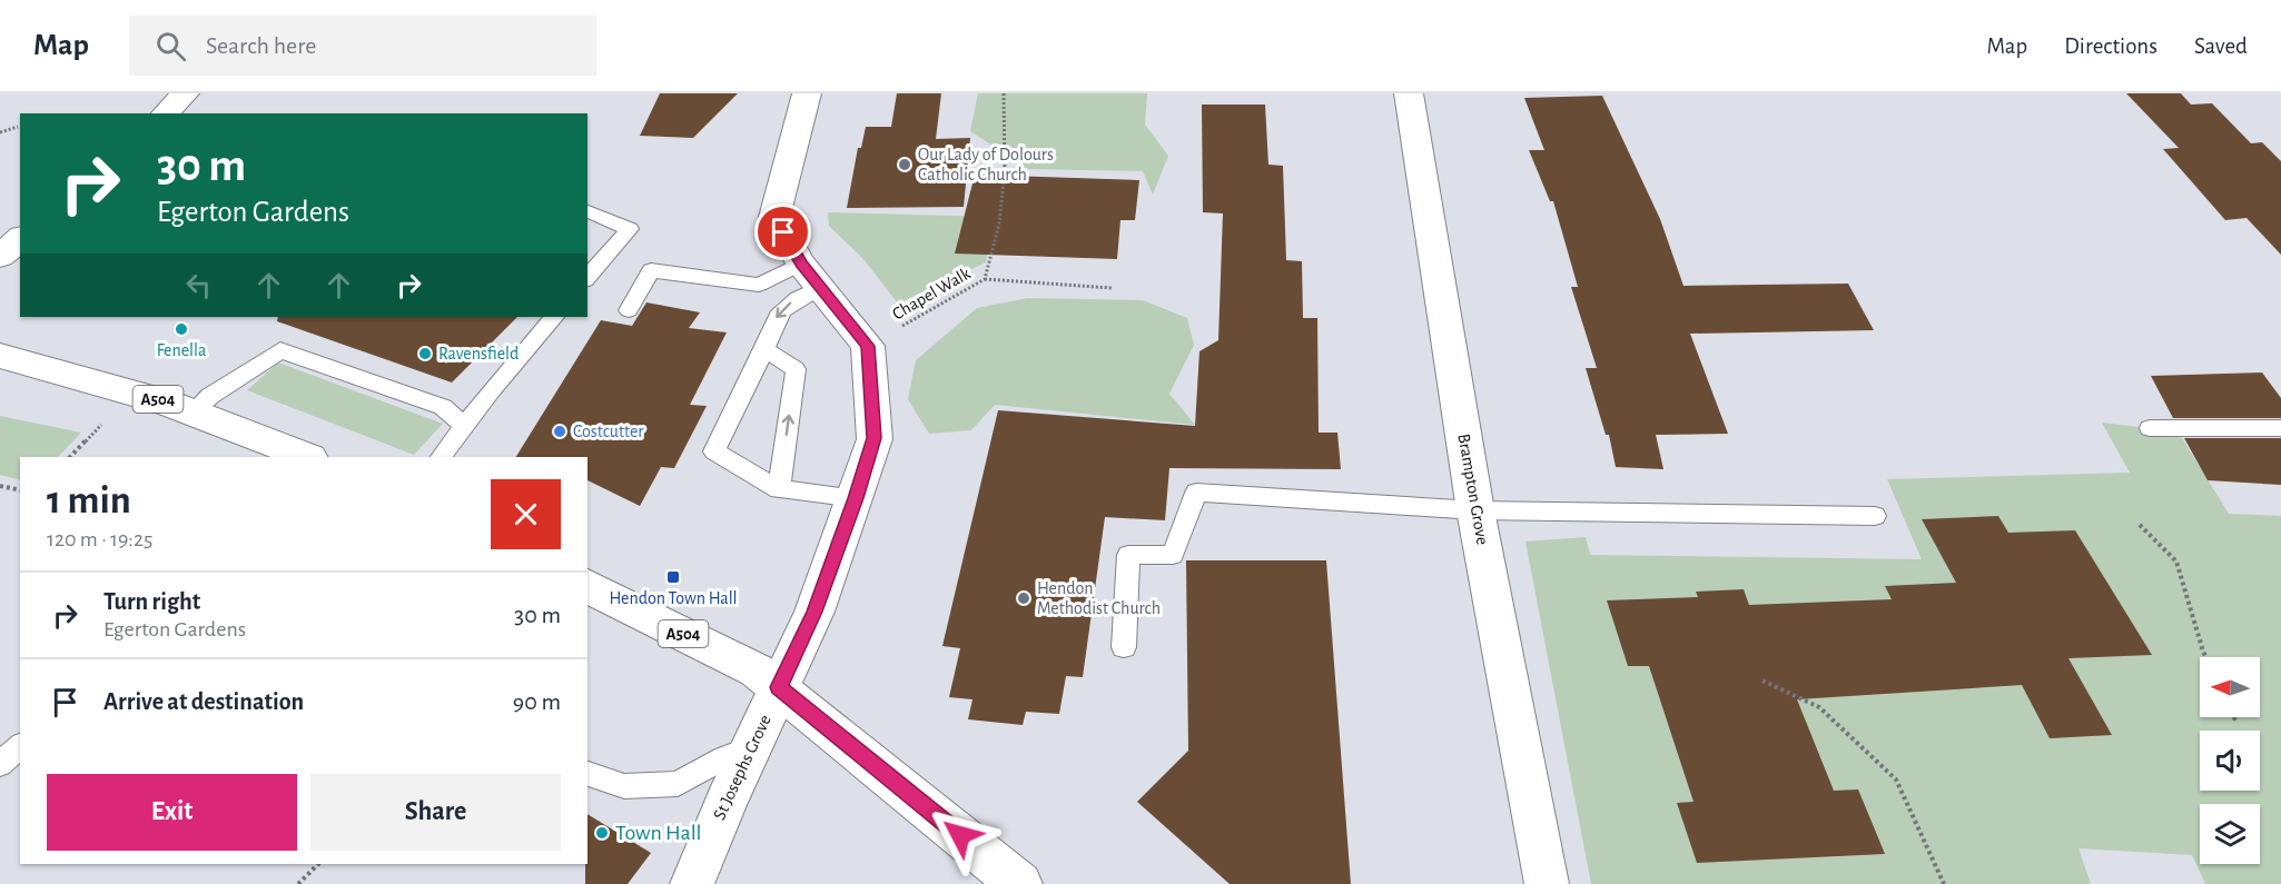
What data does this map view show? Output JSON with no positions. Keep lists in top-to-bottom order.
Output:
{
  "streets": {
    "street": ["A504", "Brampton Grove", "St Josephs Grove"],
    "path": ["Chapel Walk"]
  },
  "crossings": [
    ["Chapel Walk", "St Josephs Grove"],
    ["A504", "St Josephs Grove"]
  ],
  "places": {
    "other": [
      "Our Lady of Dolours Catholic Church",
      "Fenella",
      "Ravensfield",
      "Costcutter",
      "Hendon Methodist Church",
      "Town Hall"
    ],
    "transit": ["Hendon Town Hall"]
  },
  "north": "left",
  "page": {
    "header": "Map",
    "search": "Search here",
    "nav": ["Map", "Directions", "Saved"],
    "turn": ["30 m", "Egerton Gardens"],
    "heading": ["1 min", "120 m · 19:25"],
    "list": [
      {
        "name": "Turn right",
        "note": "Egerton Gardens",
        "value": "30 m"
      },
      {
        "name": "Arrive at destination",
        "value": "90 m"
      }
    ],
    "buttons": ["Exit", "Share"]
  }
}
